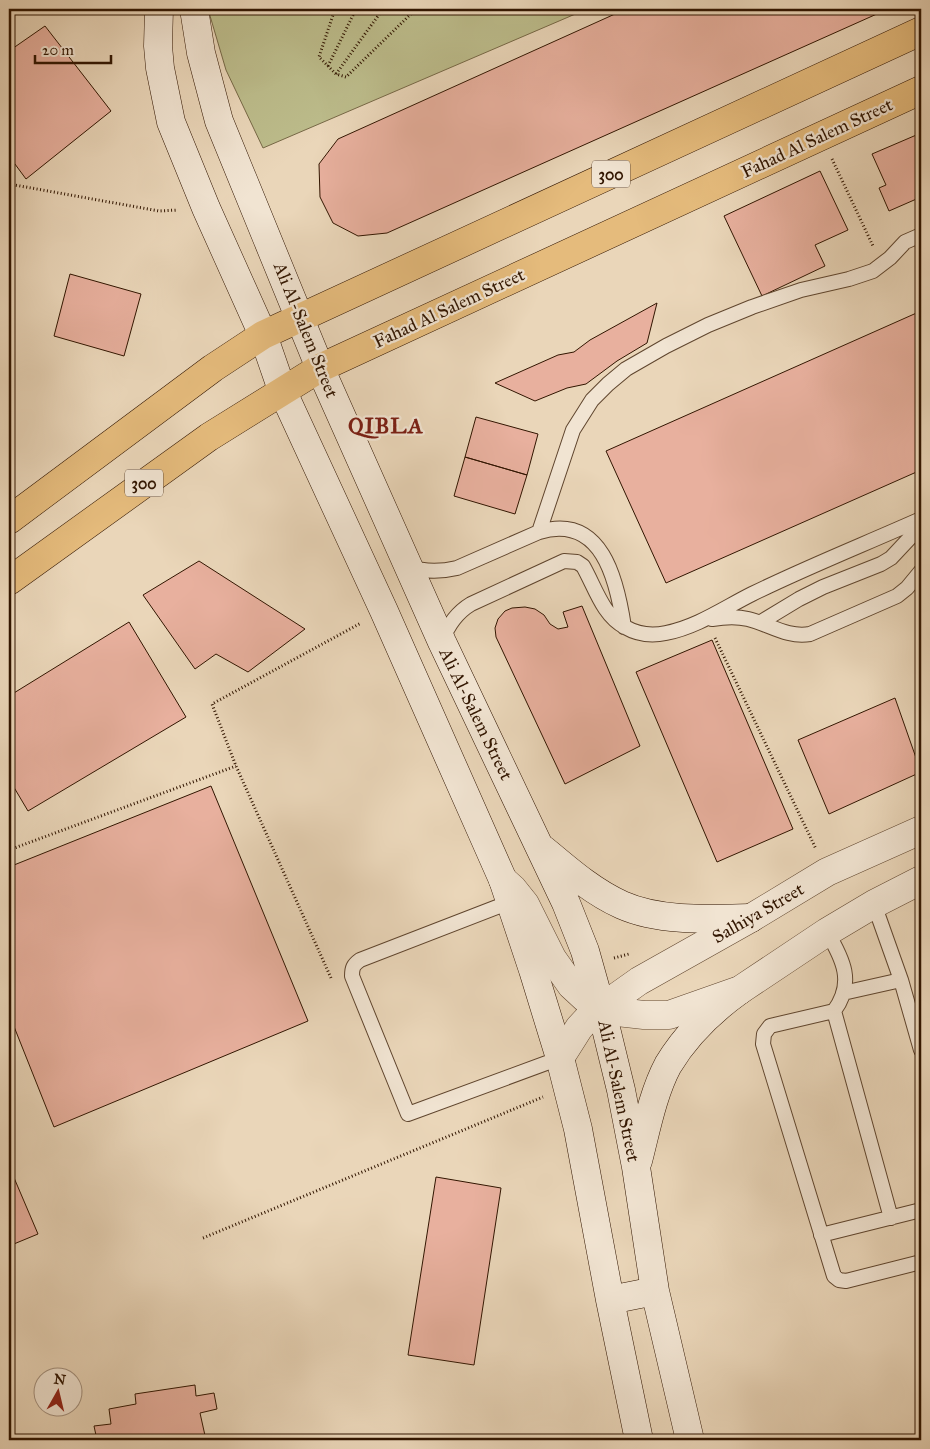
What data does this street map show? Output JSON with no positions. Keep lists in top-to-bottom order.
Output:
{
  "streets": {
    "main road": [
      "Fahad Al Salem Street",
      "300",
      "Ali Al-Salem Street",
      "Salhiya Street"
    ]
  },
  "crossings": [
    ["Fahad Al Salem Street", "Ali Al-Salem Street"],
    ["300", "Ali Al-Salem Street"],
    ["Ali Al-Salem Street", "Salhiya Street"]
  ],
  "districts": ["QIBLA"],
  "scale_bar": "20 m",
  "north": "top"
}
